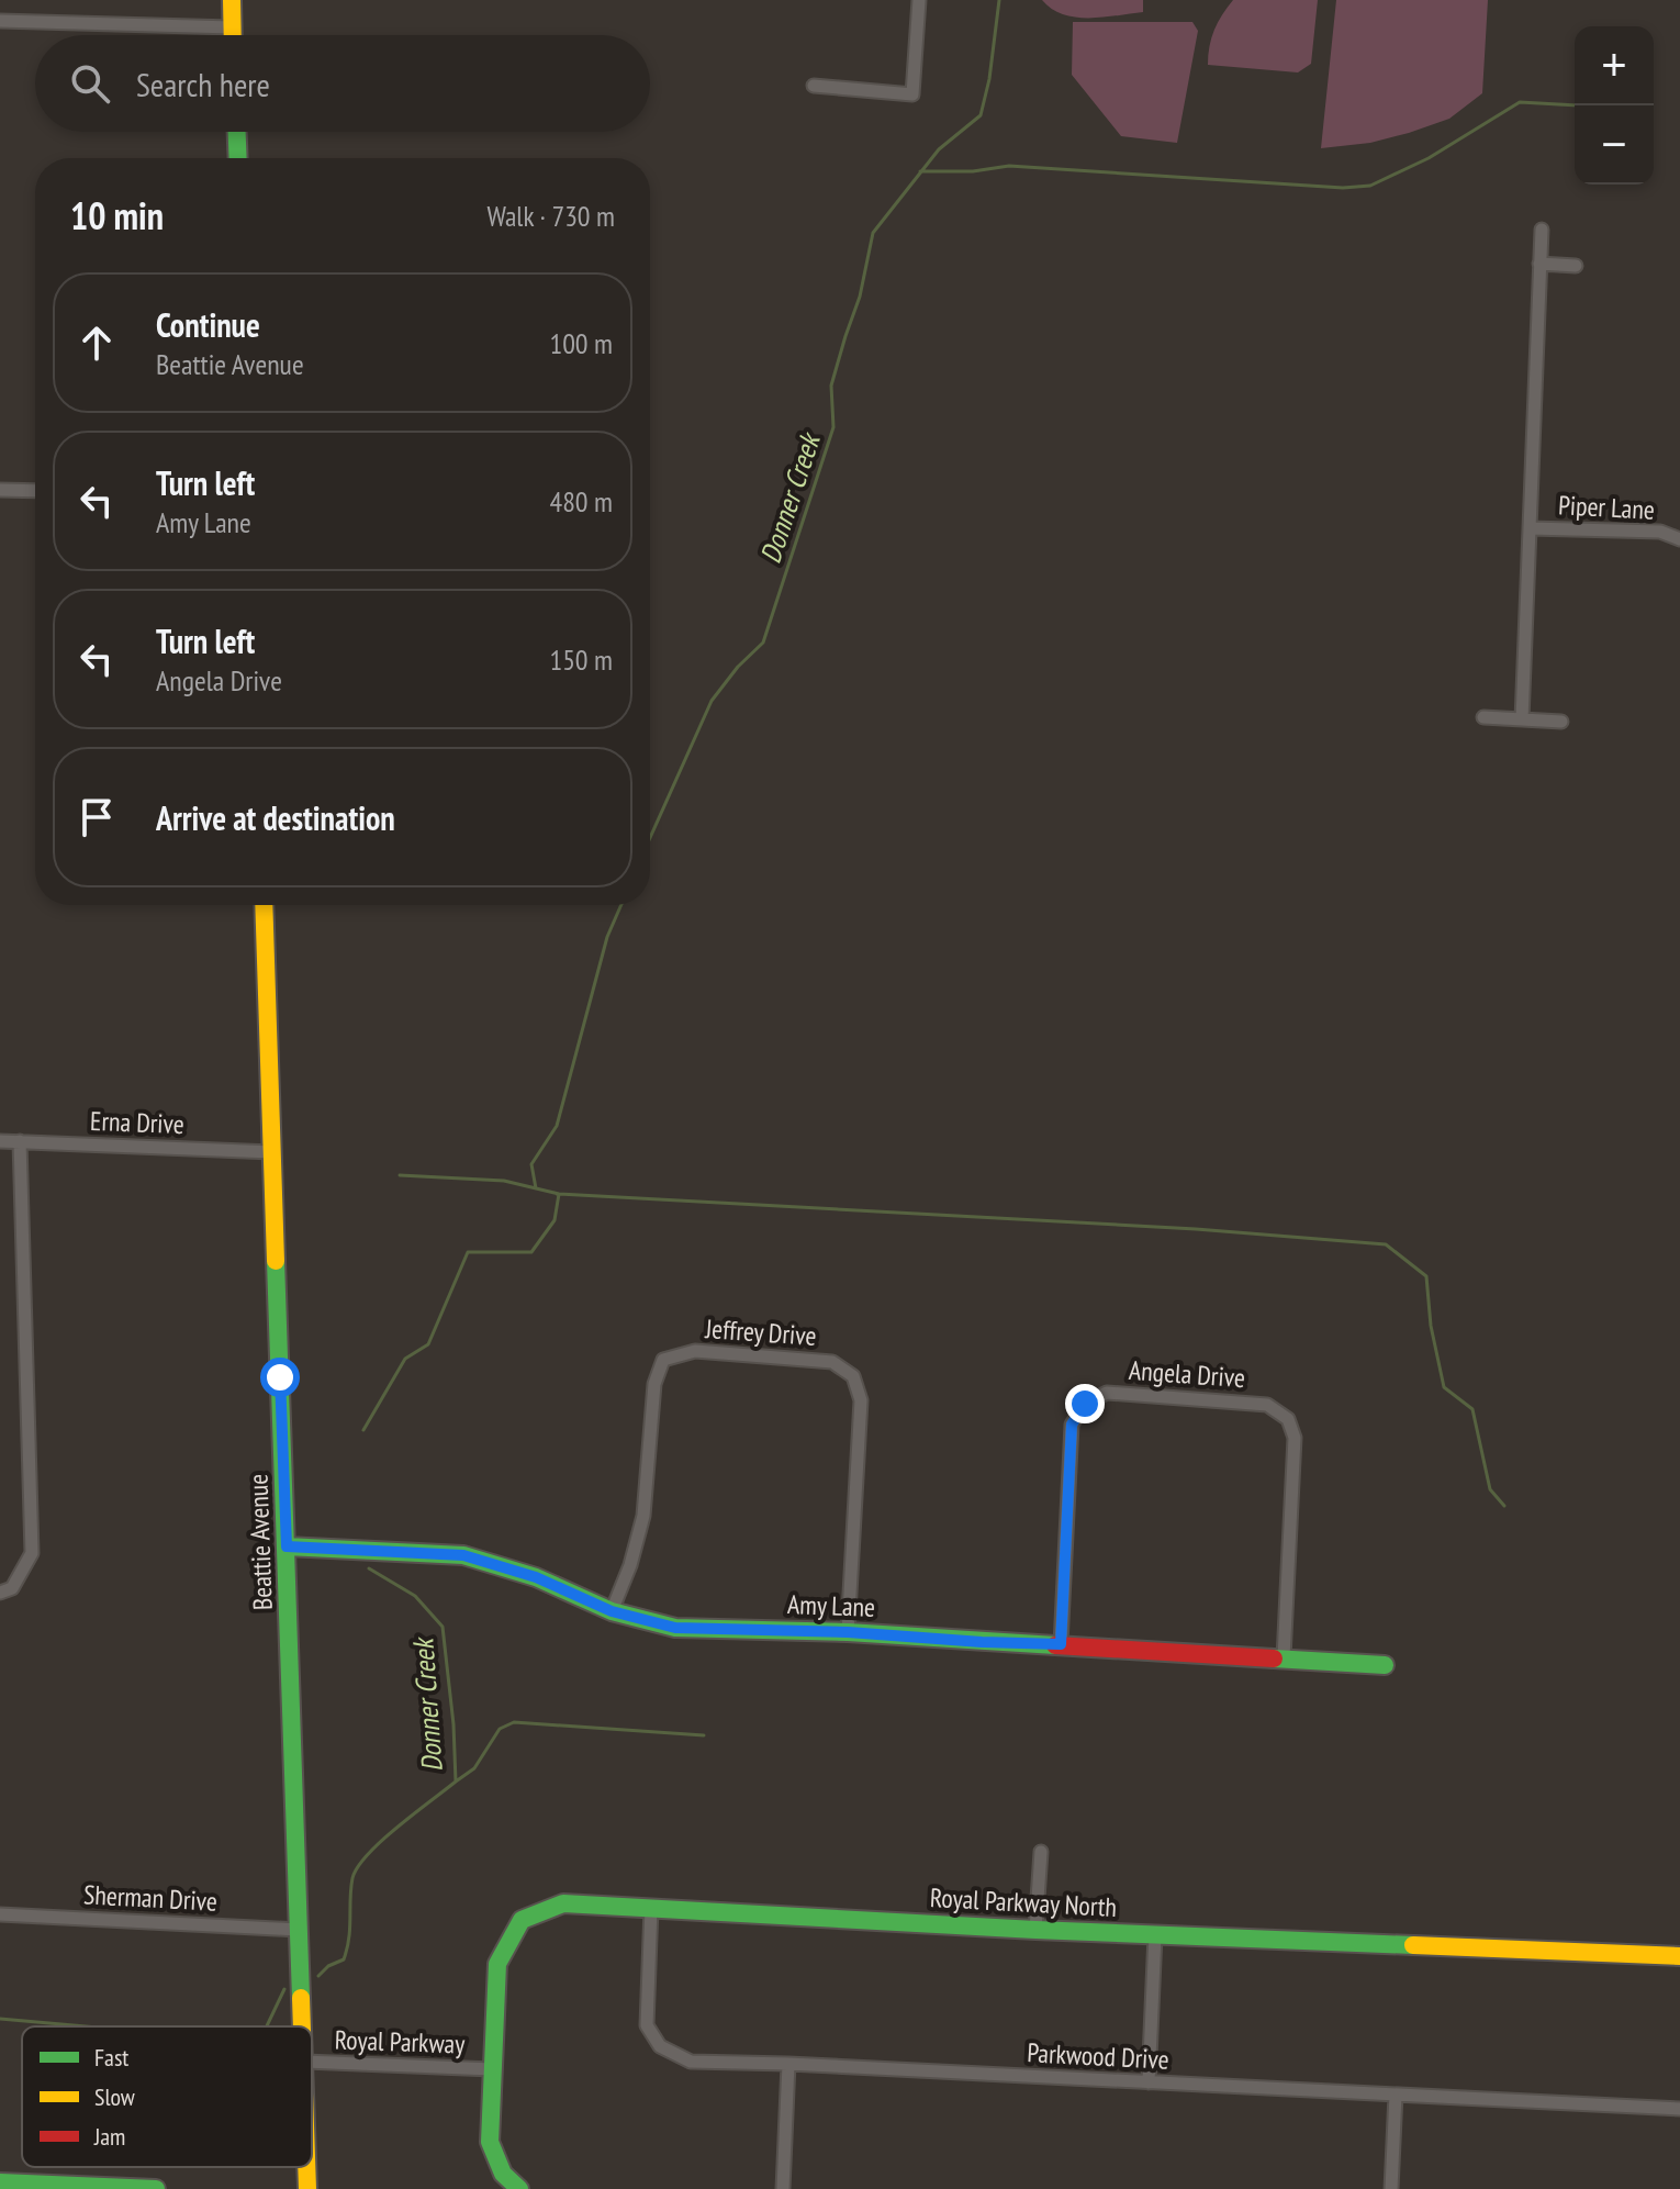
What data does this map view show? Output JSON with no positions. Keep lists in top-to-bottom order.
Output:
{
  "streets": {
    "street": [
      "Piper Lane",
      "Erna Drive",
      "Jeffrey Drive",
      "Angela Drive",
      "Beattie Avenue",
      "Amy Lane",
      "Sherman Drive",
      "Royal Parkway North",
      "Royal Parkway",
      "Parkwood Drive"
    ]
  },
  "crossings": [
    ["Erna Drive", "Beattie Avenue"],
    ["Jeffrey Drive", "Amy Lane"],
    ["Angela Drive", "Amy Lane"],
    ["Beattie Avenue", "Amy Lane"],
    ["Beattie Avenue", "Sherman Drive"],
    ["Royal Parkway North", "Royal Parkway"],
    ["Royal Parkway North", "Parkwood Drive"]
  ],
  "water": ["Donner Creek"],
  "legend": ["Fast", "Slow", "Jam"],
  "page": {
    "map_buttons": ["+", "−"],
    "search": "Search here",
    "heading": ["10 min", "Walk · 730 m"],
    "list": [
      ["Continue", "Beattie Avenue", "100 m"],
      ["Turn left", "Amy Lane", "480 m"],
      ["Turn left", "Angela Drive", "150 m"],
      "Arrive at destination"
    ]
  }
}
